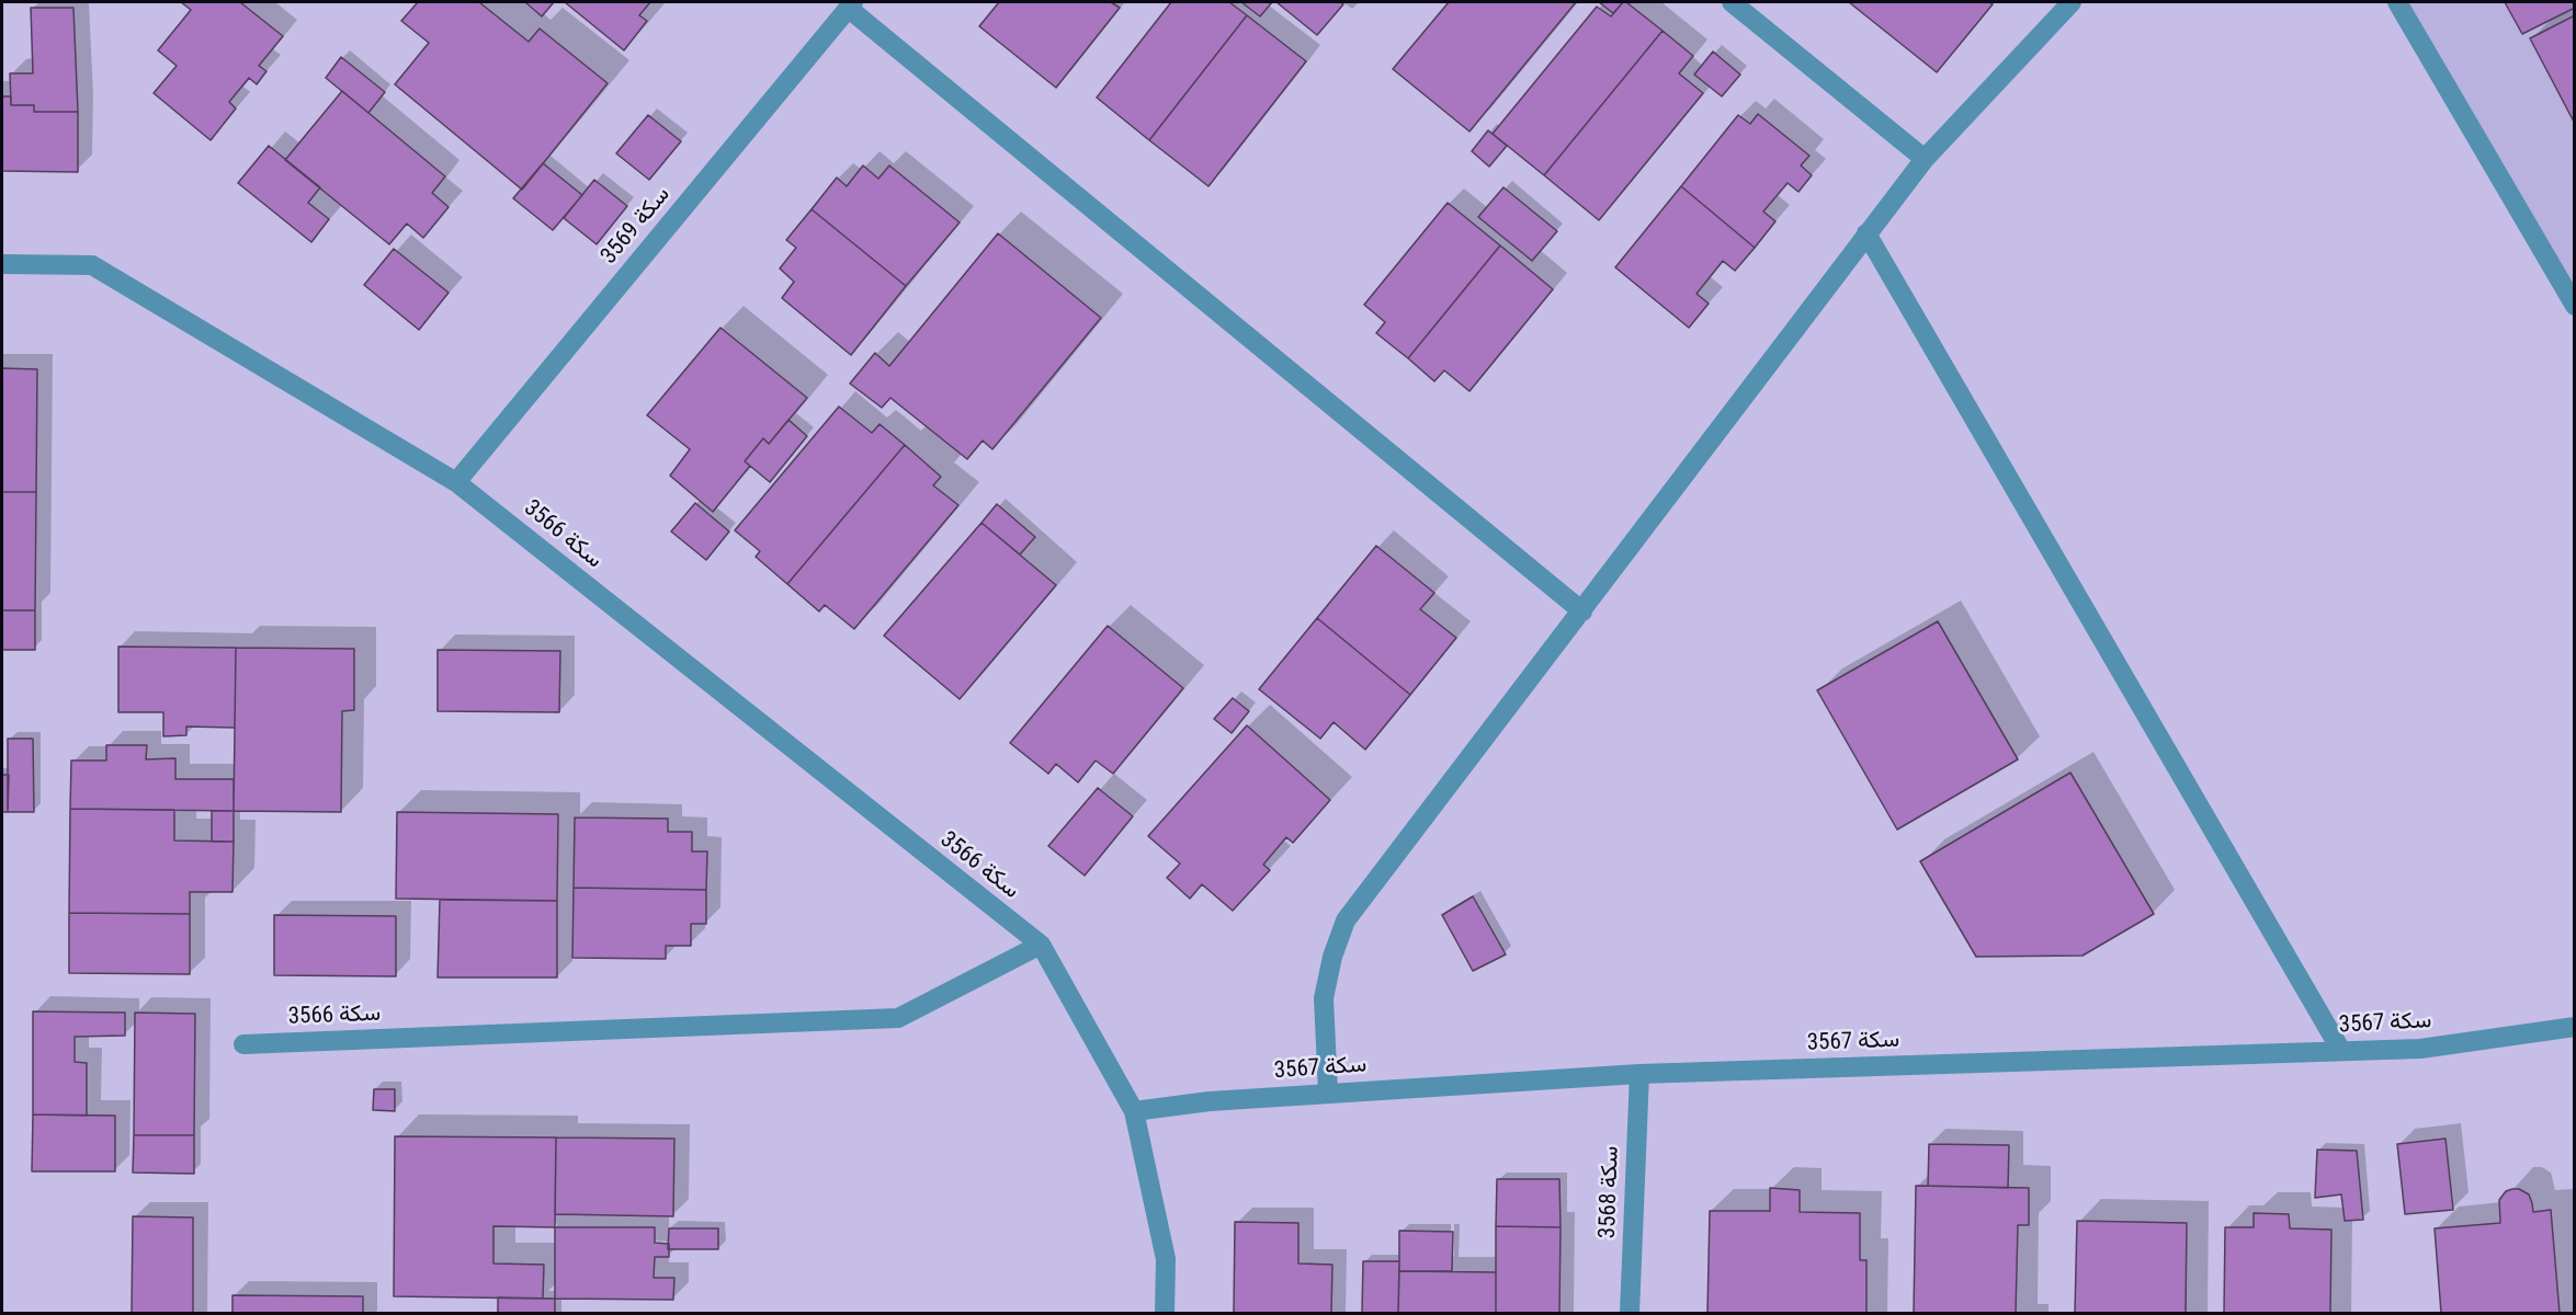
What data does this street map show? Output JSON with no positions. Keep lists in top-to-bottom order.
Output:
{
  "streets": {
    "street": [
      "سكة 3569",
      "سكة 3566",
      "سكة 3567",
      "سكة 3568"
    ]
  },
  "crossings": [
    ["سكة 3569", "سكة 3566"],
    ["سكة 3566", "سكة 3567"],
    ["سكة 3567", "سكة 3568"]
  ]
}
